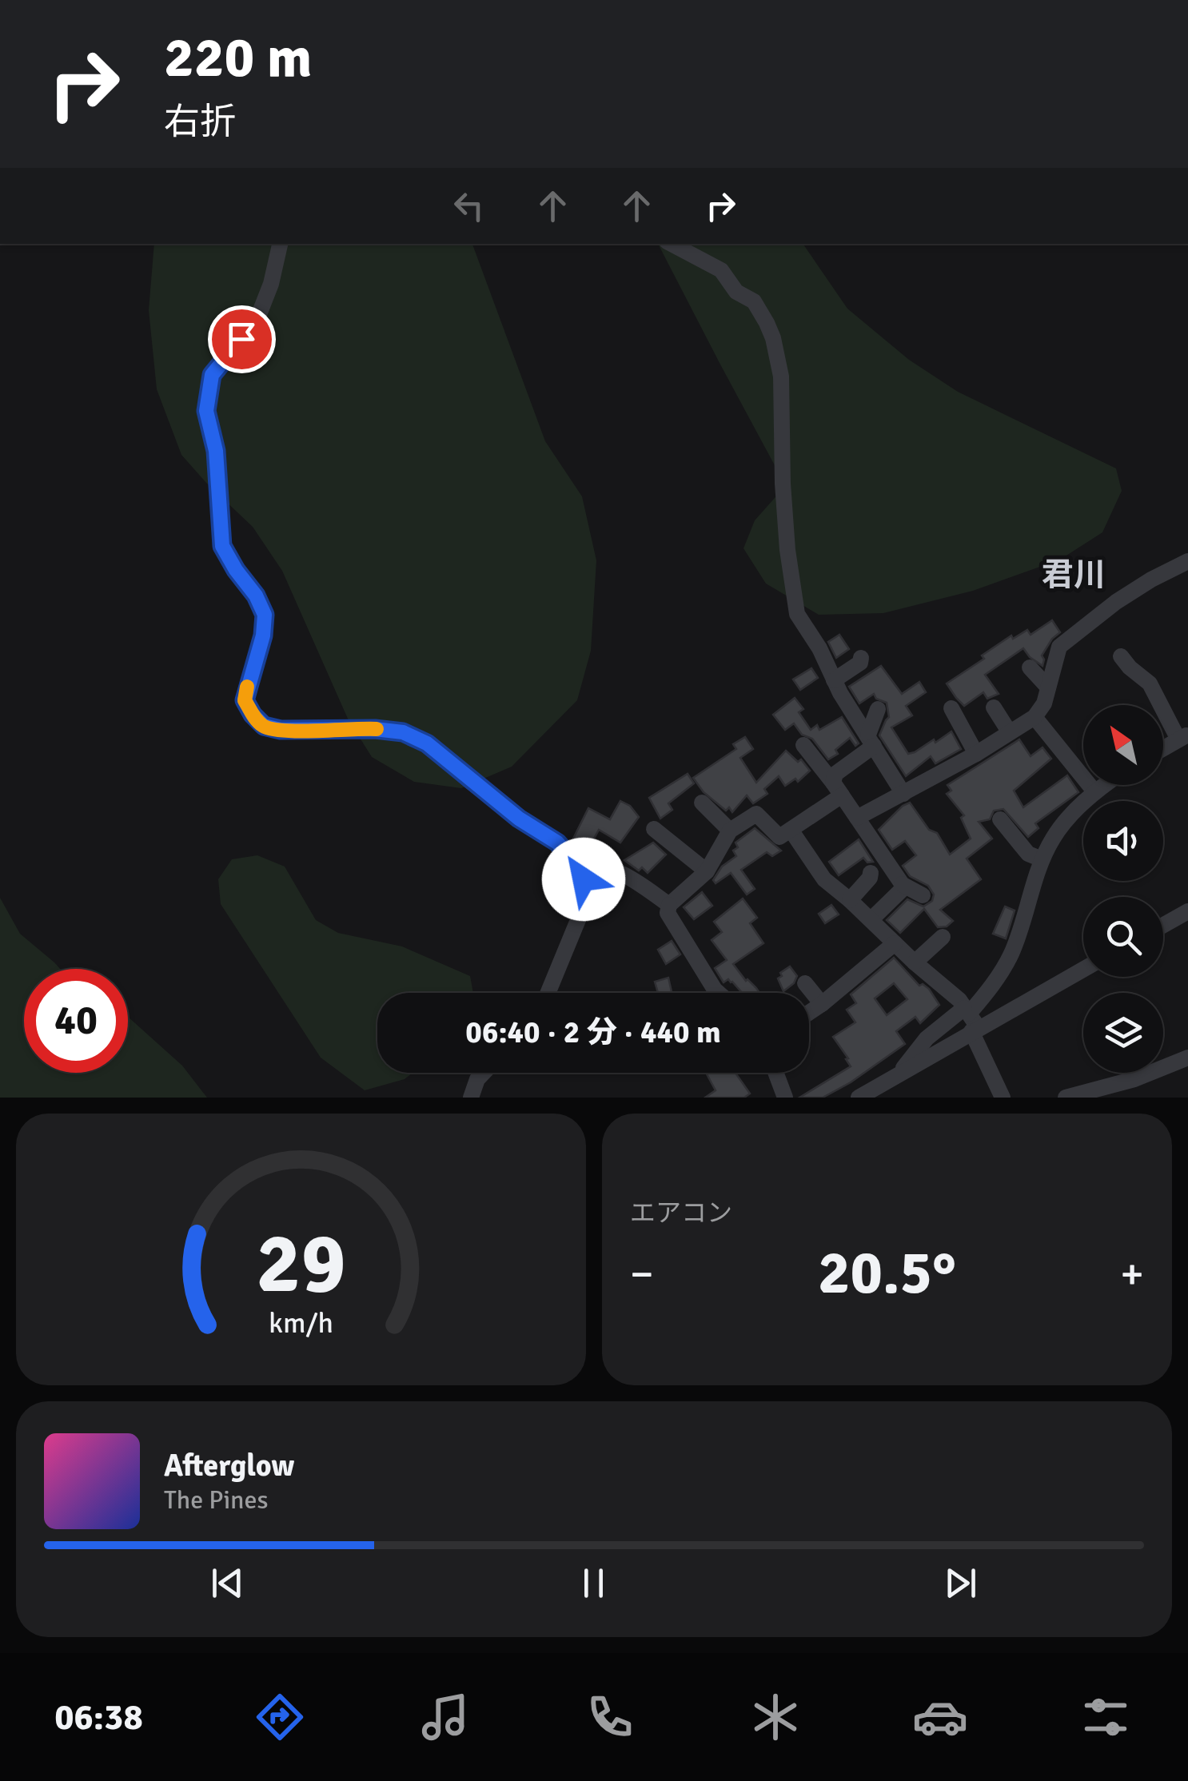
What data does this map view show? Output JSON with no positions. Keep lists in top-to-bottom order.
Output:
{
  "districts": ["君川"],
  "north": "top left",
  "page": {
    "turn": ["220 m", "右折"],
    "limit": "40",
    "trip": "06:40 · 2 分 · 440 m",
    "tile": "エアコン",
    "heat": ["−", "20.5°", "+"],
    "song": ["Afterglow", "The Pines"],
    "tabs": "06:38",
    "gauge": ["29", "km/h"]
  }
}
